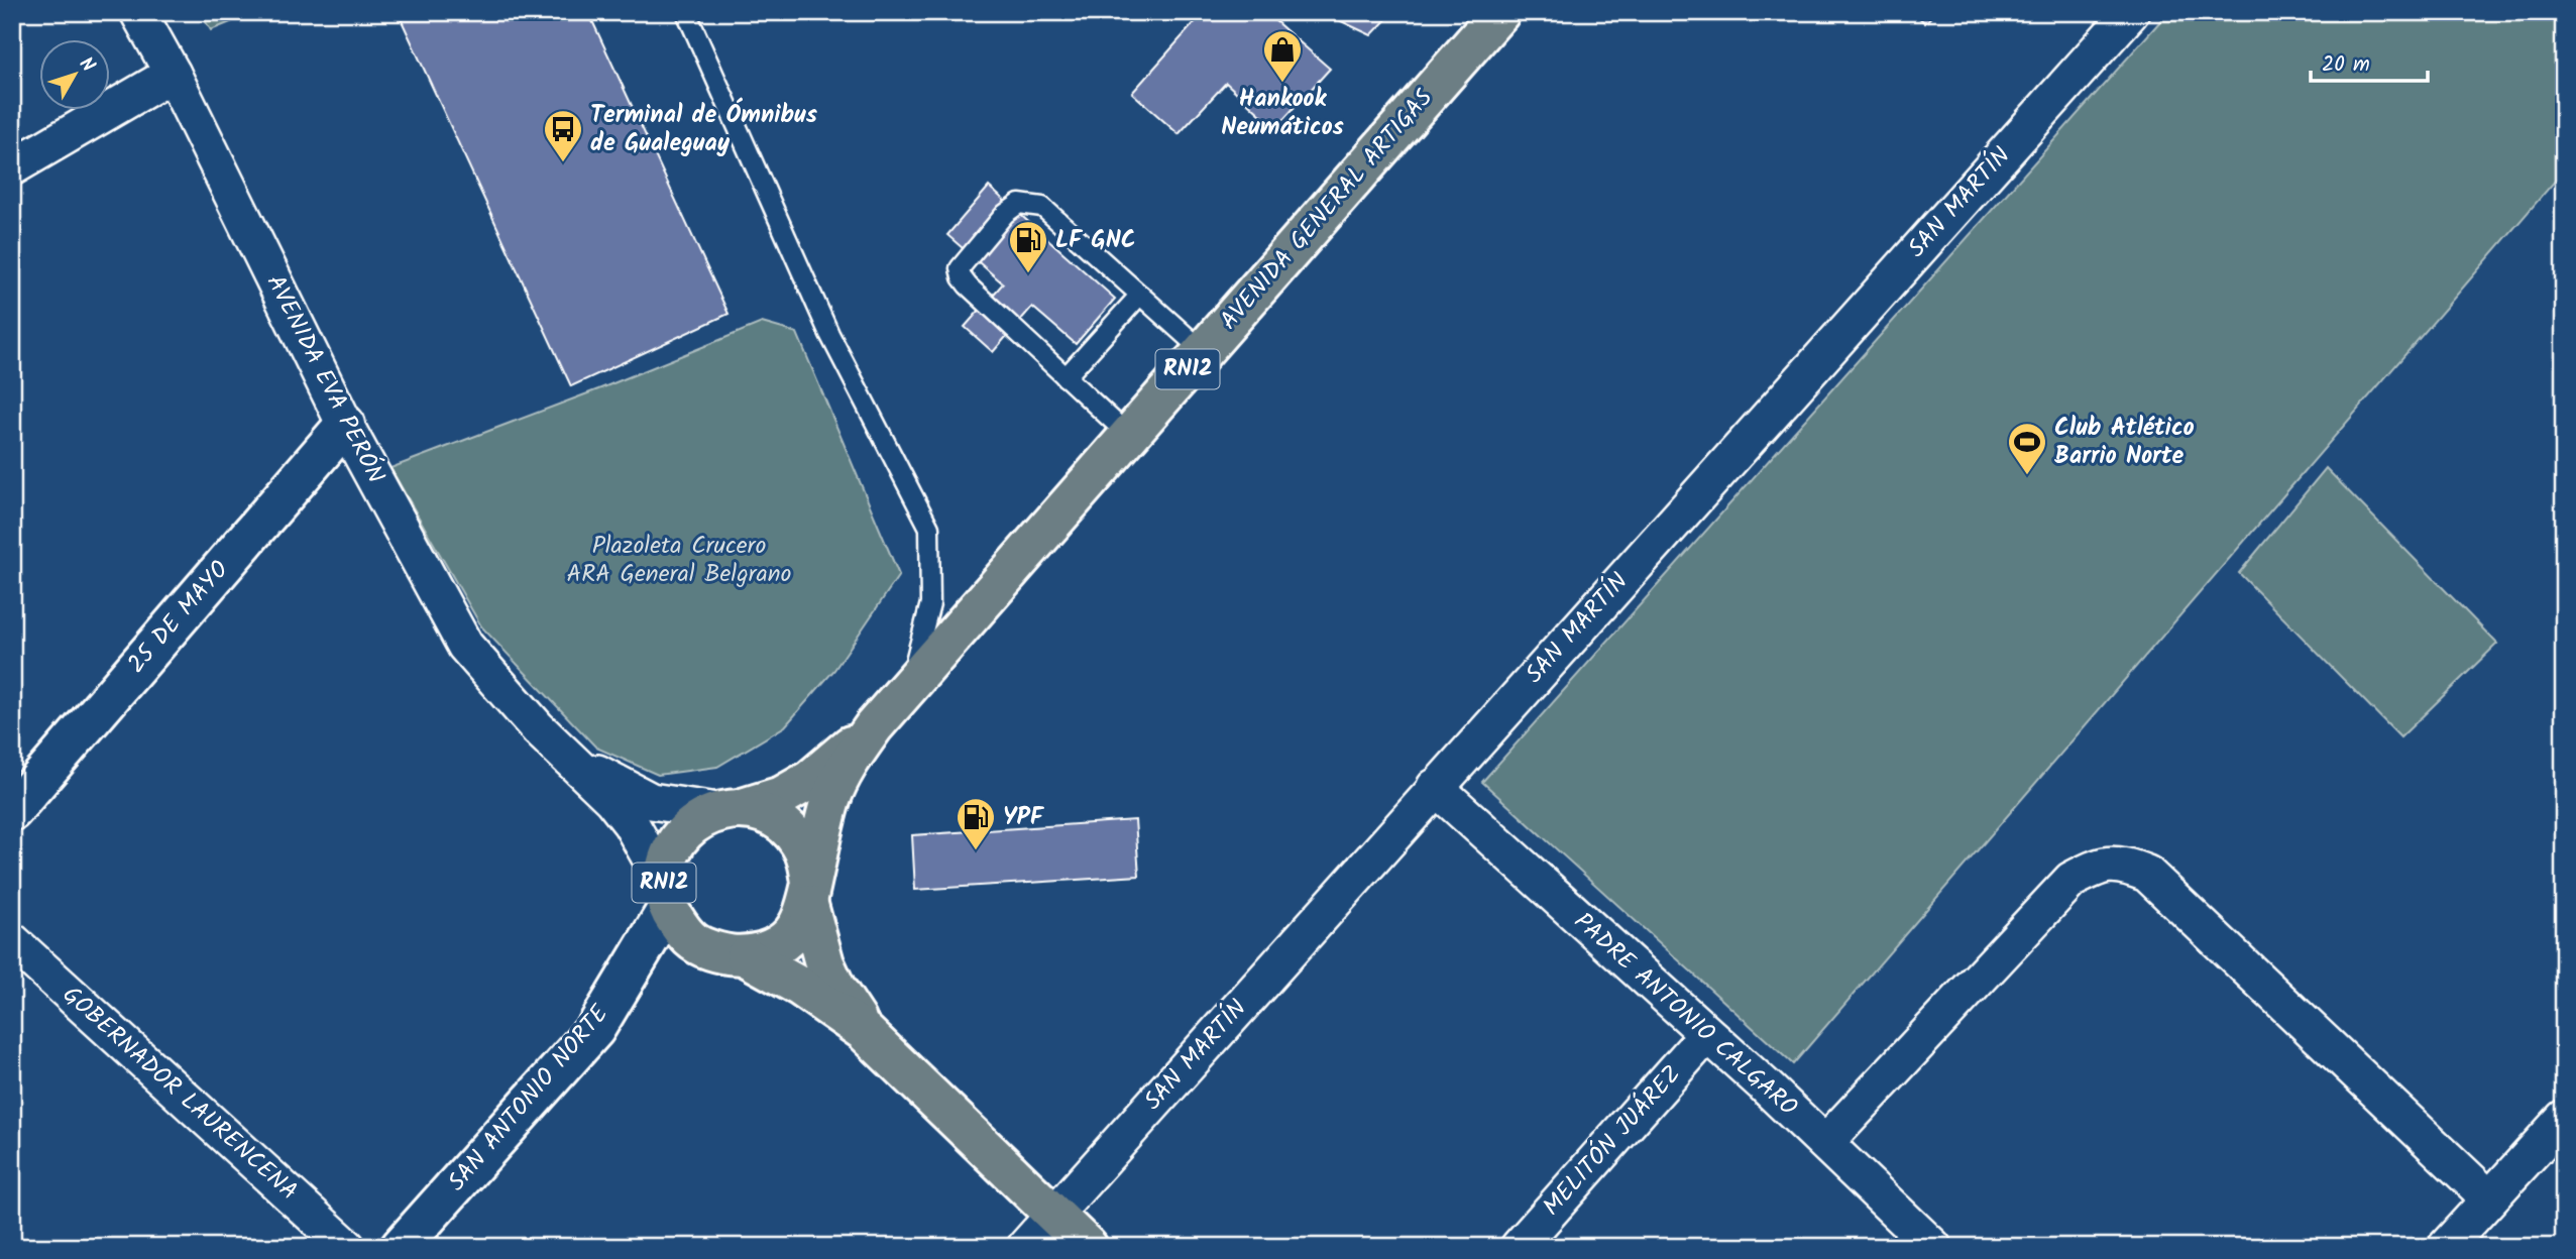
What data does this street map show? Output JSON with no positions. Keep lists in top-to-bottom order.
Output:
{
  "streets": {
    "highway": ["AVENIDA GENERAL ARTIGAS", "RN12"],
    "street": [
      "SAN MARTÍN",
      "AVENIDA EVA PERÓN",
      "25 DE MAYO",
      "PADRE ANTONIO CALGARO",
      "GOBERNADOR LAURENCENA",
      "SAN ANTONIO NORTE",
      "MELITÓN JUÁREZ"
    ]
  },
  "crossings": [
    ["SAN MARTÍN", "RN12"],
    ["SAN MARTÍN", "PADRE ANTONIO CALGARO"],
    ["AVENIDA GENERAL ARTIGAS", "RN12"],
    ["AVENIDA GENERAL ARTIGAS", "AVENIDA EVA PERÓN"],
    ["AVENIDA GENERAL ARTIGAS", "SAN ANTONIO NORTE"],
    ["RN12", "AVENIDA EVA PERÓN"],
    ["RN12", "SAN ANTONIO NORTE"],
    ["AVENIDA EVA PERÓN", "25 DE MAYO"],
    ["AVENIDA EVA PERÓN", "SAN ANTONIO NORTE"],
    ["PADRE ANTONIO CALGARO", "MELITÓN JUÁREZ"]
  ],
  "parks": ["Plazoleta Crucero ARA General Belgrano"],
  "places": {
    "shop": ["Hankook Neumáticos"],
    "bus stop": ["Terminal de Ómnibus de Gualeguay"],
    "fuel station": ["LF GNC", "YPF"],
    "sports": ["Club Atlético Barrio Norte"]
  },
  "scale_bar": "20 m",
  "north": "top right"
}
